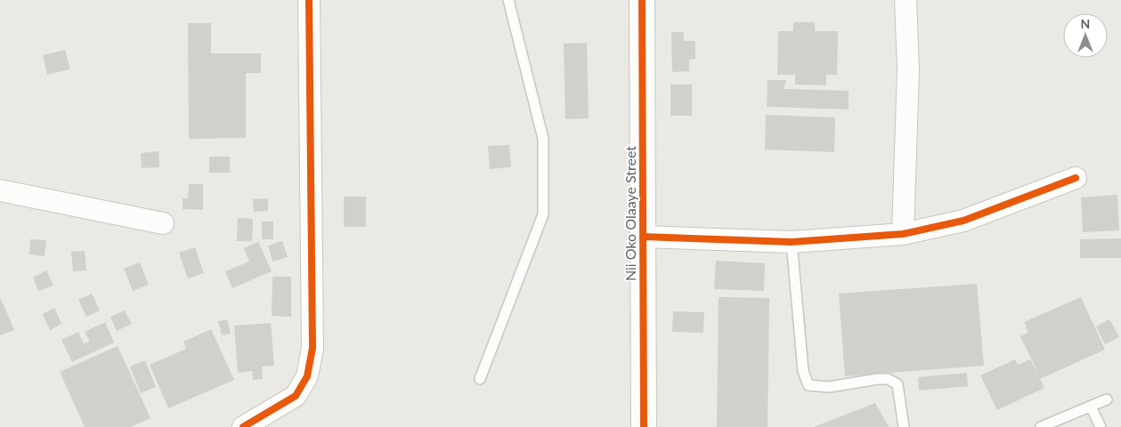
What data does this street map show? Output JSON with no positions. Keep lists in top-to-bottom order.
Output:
{
  "streets": {
    "street": ["Nii Oko Olaaye Street"]
  },
  "north": "top"
}
